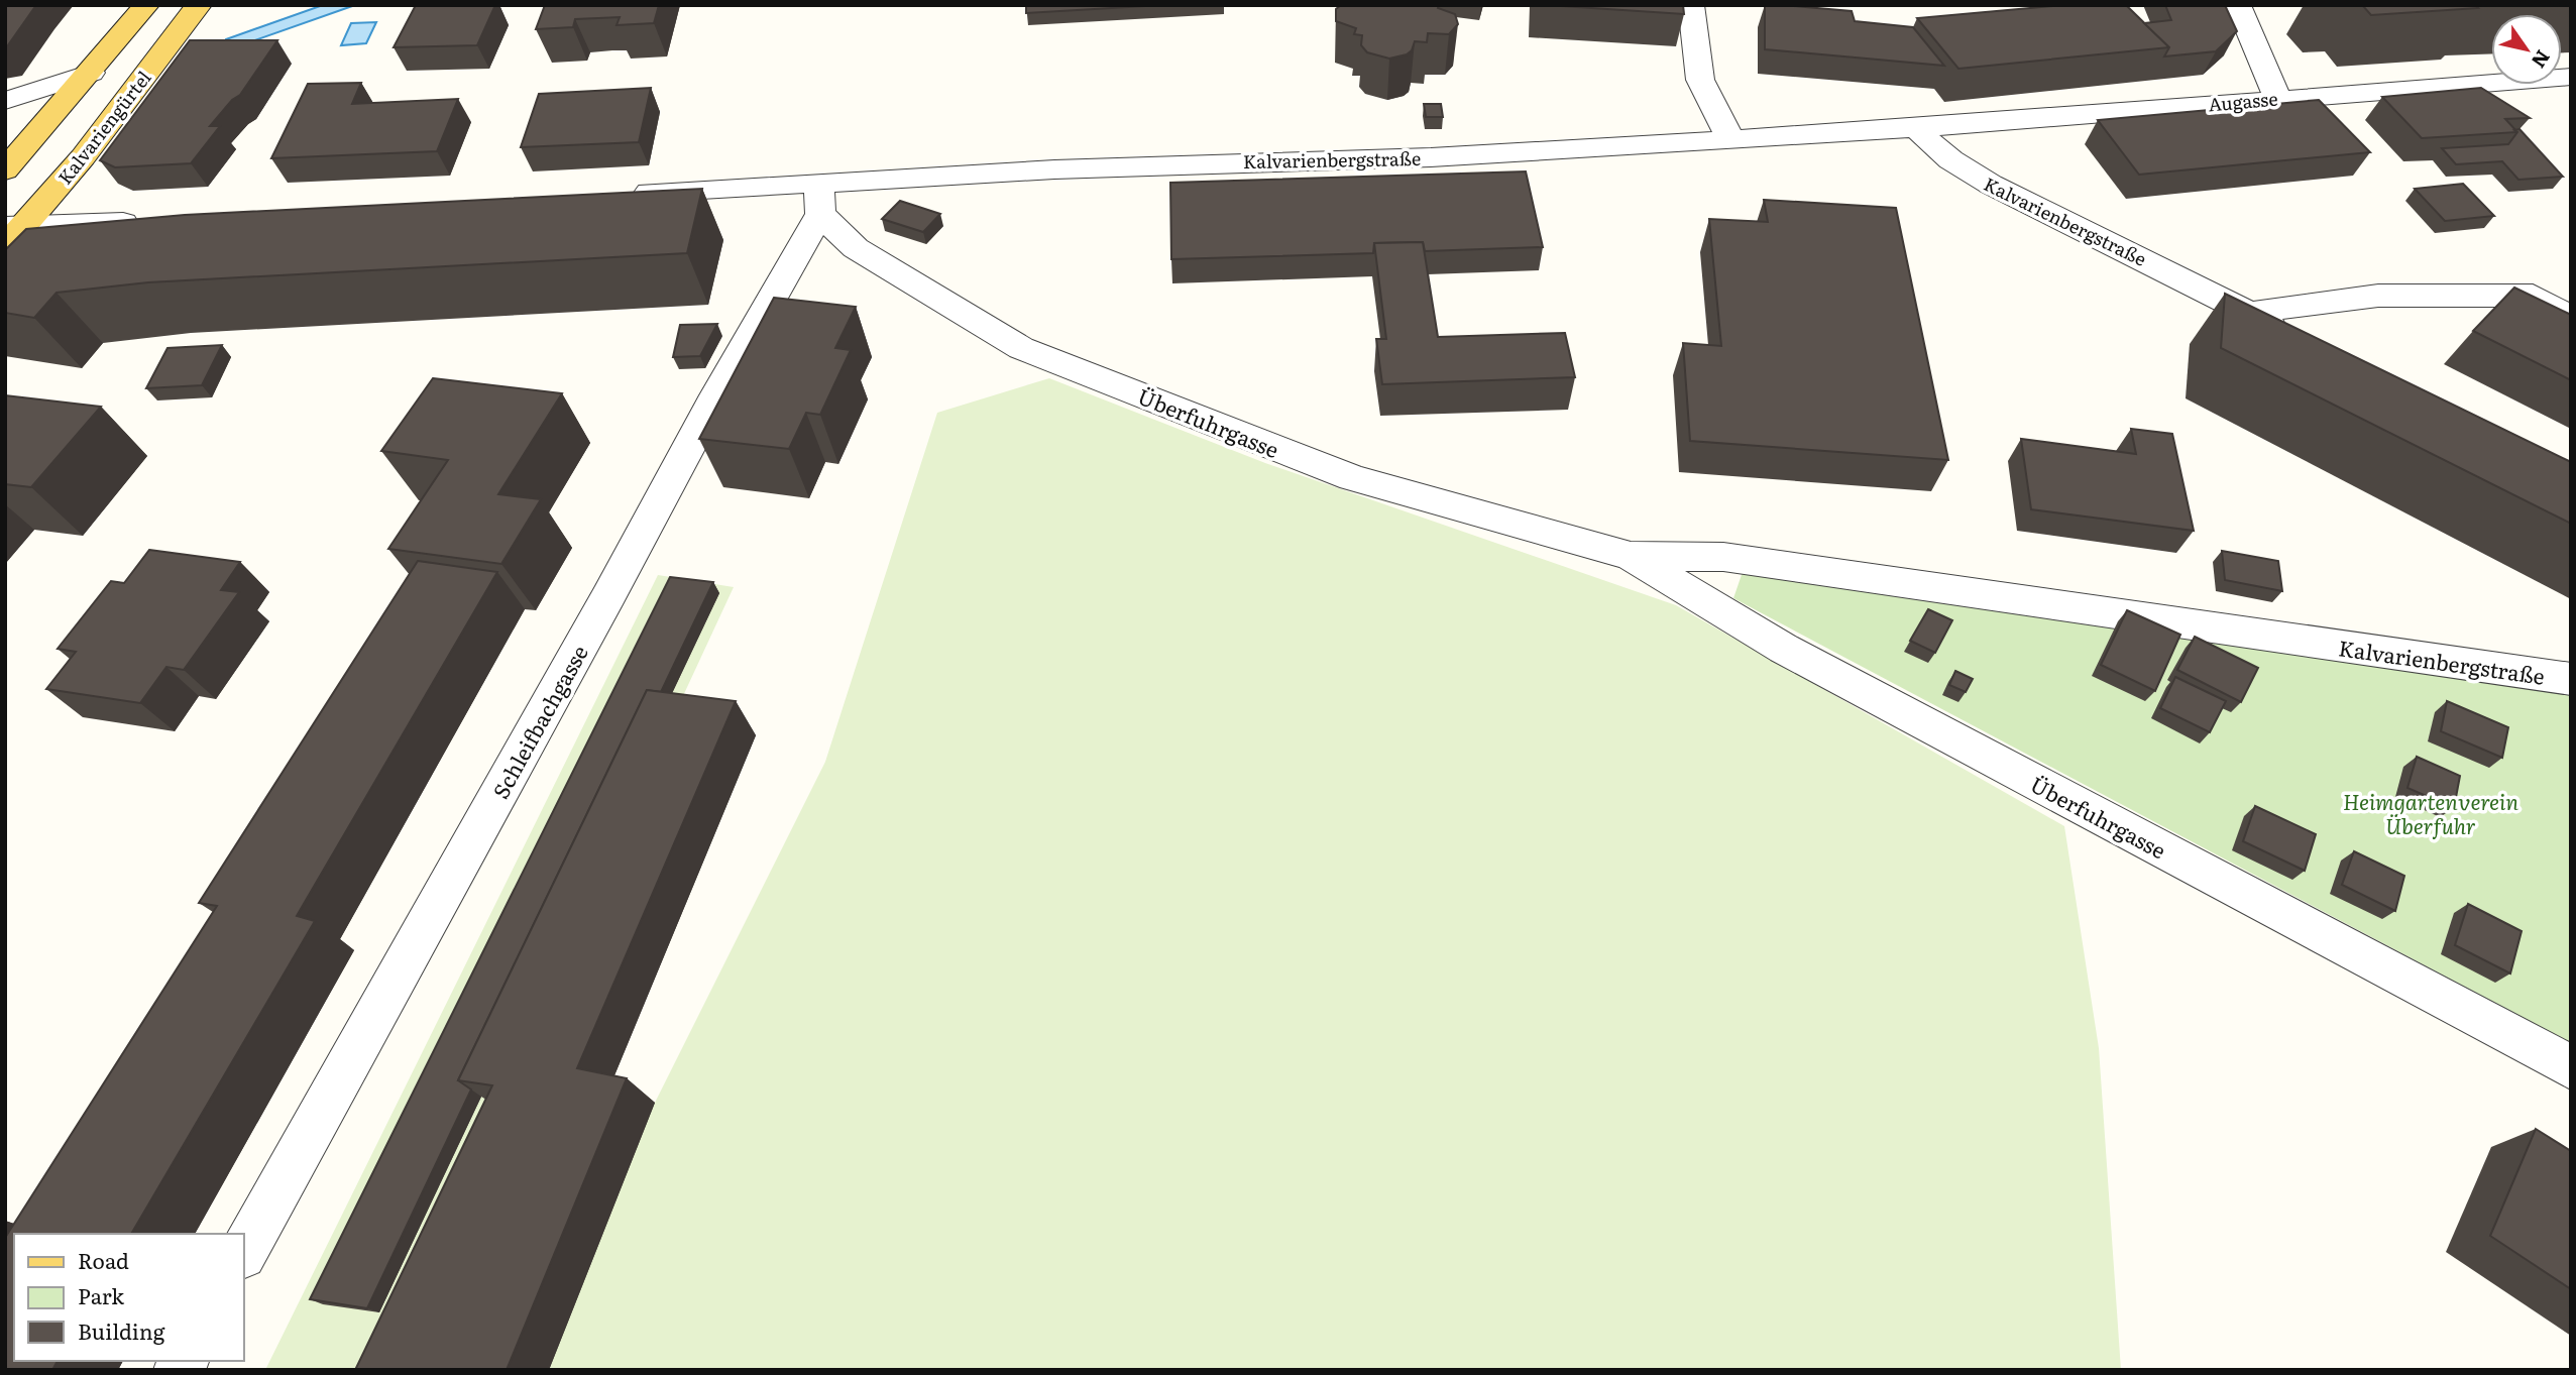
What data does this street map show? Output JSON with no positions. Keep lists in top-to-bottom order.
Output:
{
  "streets": {
    "main road": ["Kalvariengürtel"],
    "street": [
      "Augasse",
      "Kalvarienbergstraße",
      "Überfuhrgasse",
      "Schleifbachgasse"
    ]
  },
  "crossings": [
    ["Augasse", "Kalvarienbergstraße"],
    ["Kalvarienbergstraße", "Überfuhrgasse"],
    ["Kalvarienbergstraße", "Schleifbachgasse"],
    ["Überfuhrgasse", "Schleifbachgasse"]
  ],
  "parks": ["Heimgartenverein Überfuhr"],
  "legend": ["Road", "Park", "Building"],
  "north": "bottom right"
}
